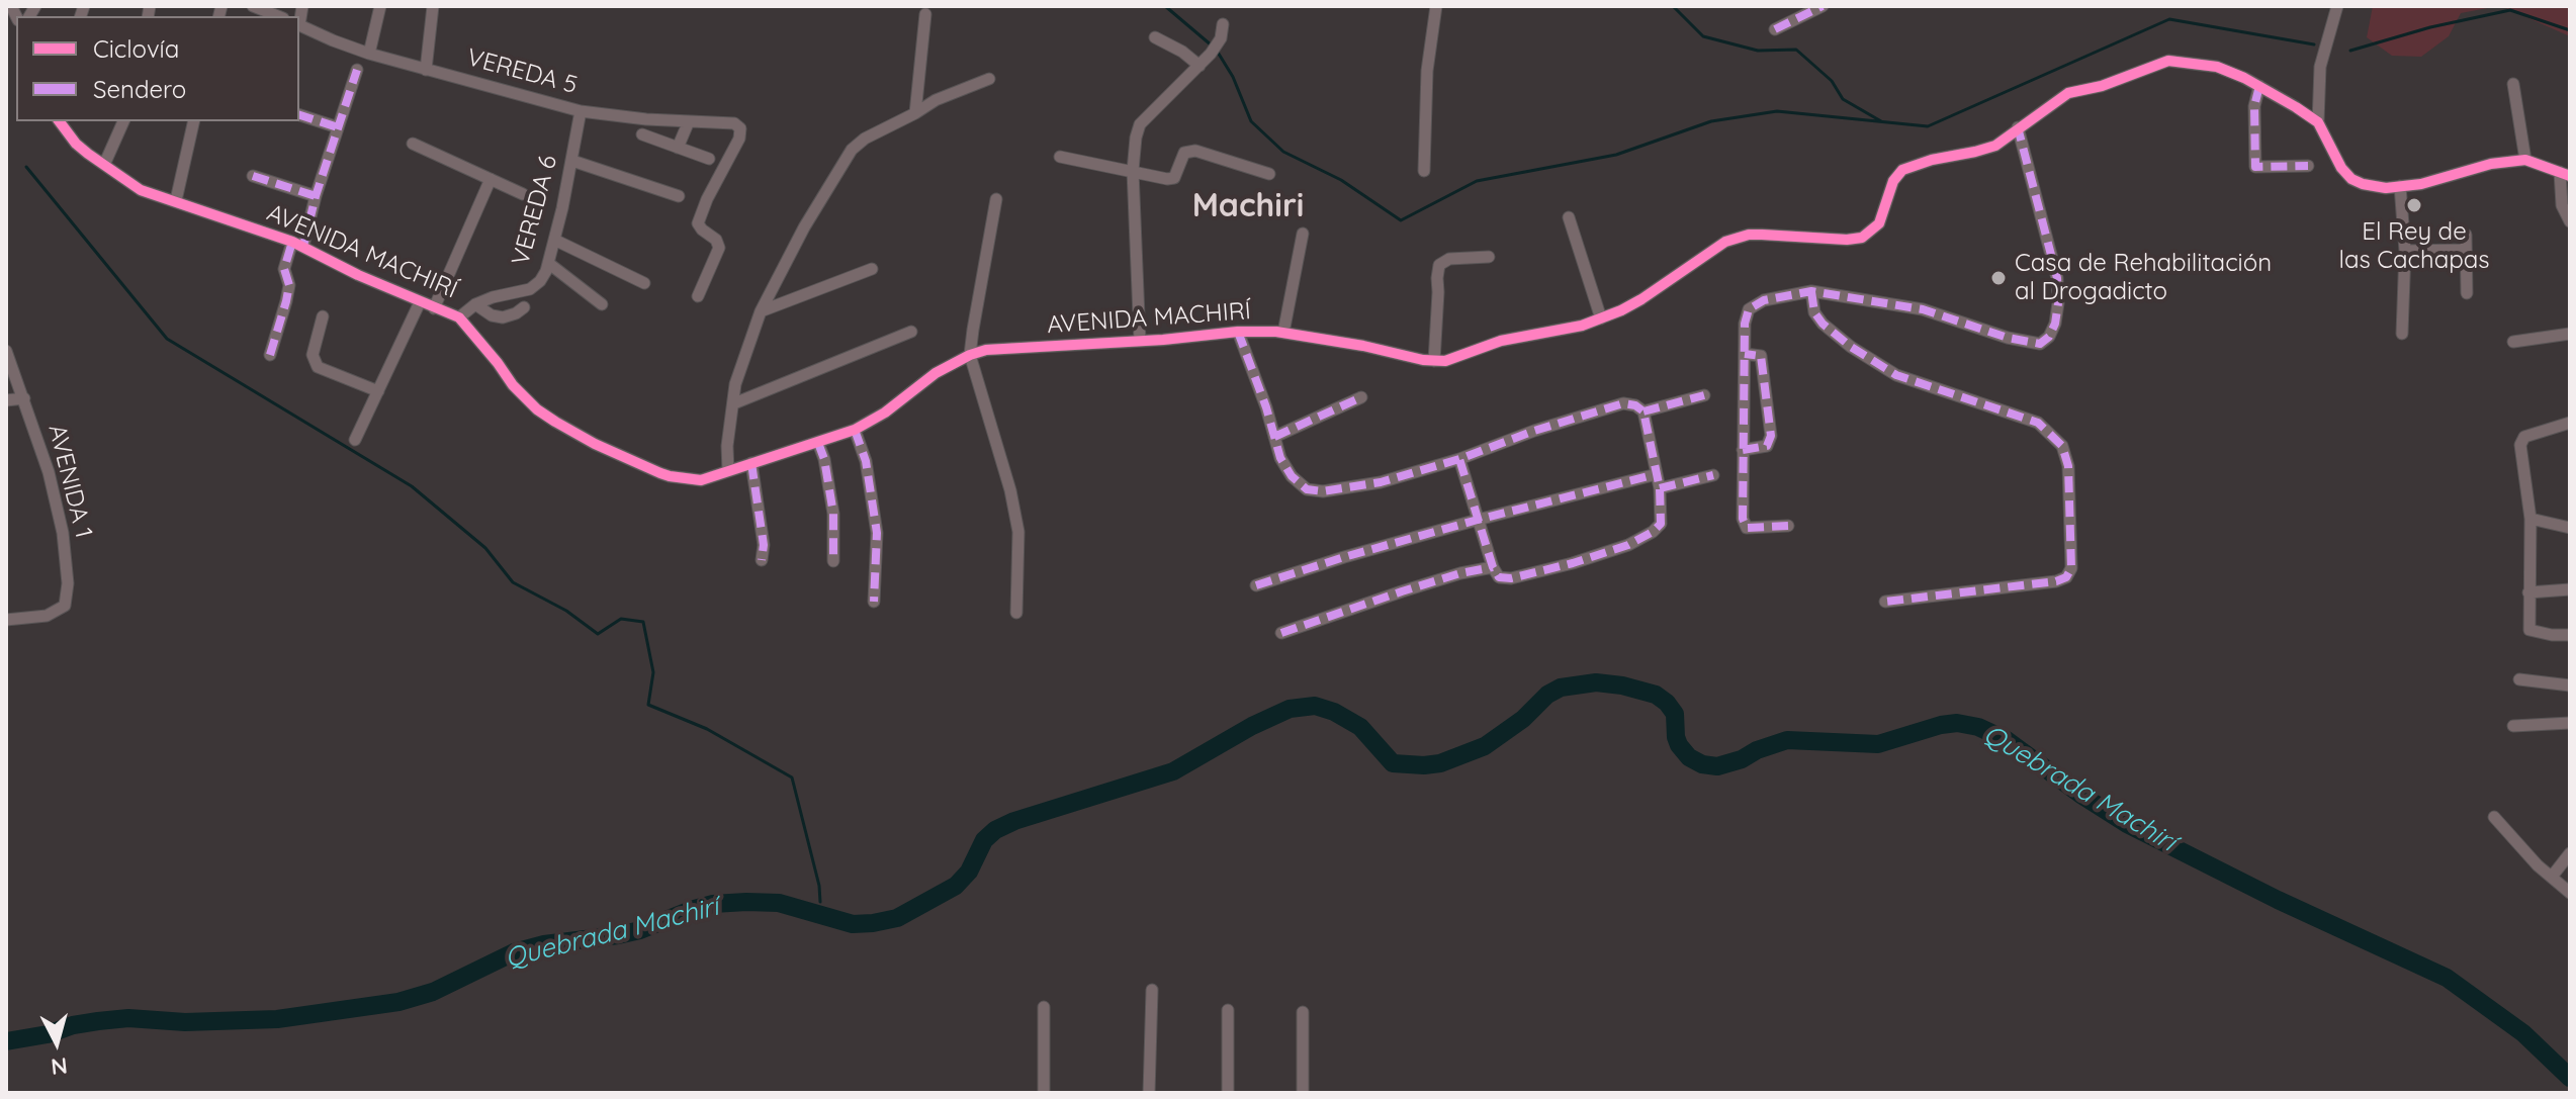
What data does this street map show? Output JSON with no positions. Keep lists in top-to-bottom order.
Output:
{
  "streets": {
    "street": [
      "VEREDA 5",
      "VEREDA 6",
      "AVENIDA MACHIRÍ",
      "AVENIDA 1"
    ]
  },
  "crossings": [
    ["VEREDA 5", "VEREDA 6"],
    ["VEREDA 6", "AVENIDA MACHIRÍ"]
  ],
  "districts": ["Machiri"],
  "water": ["Quebrada Machirí"],
  "places": ["El Rey de las Cachapas", "Casa de Rehabilitación al Drogadicto"],
  "legend": ["Ciclovía", "Sendero"],
  "north": "bottom"
}
